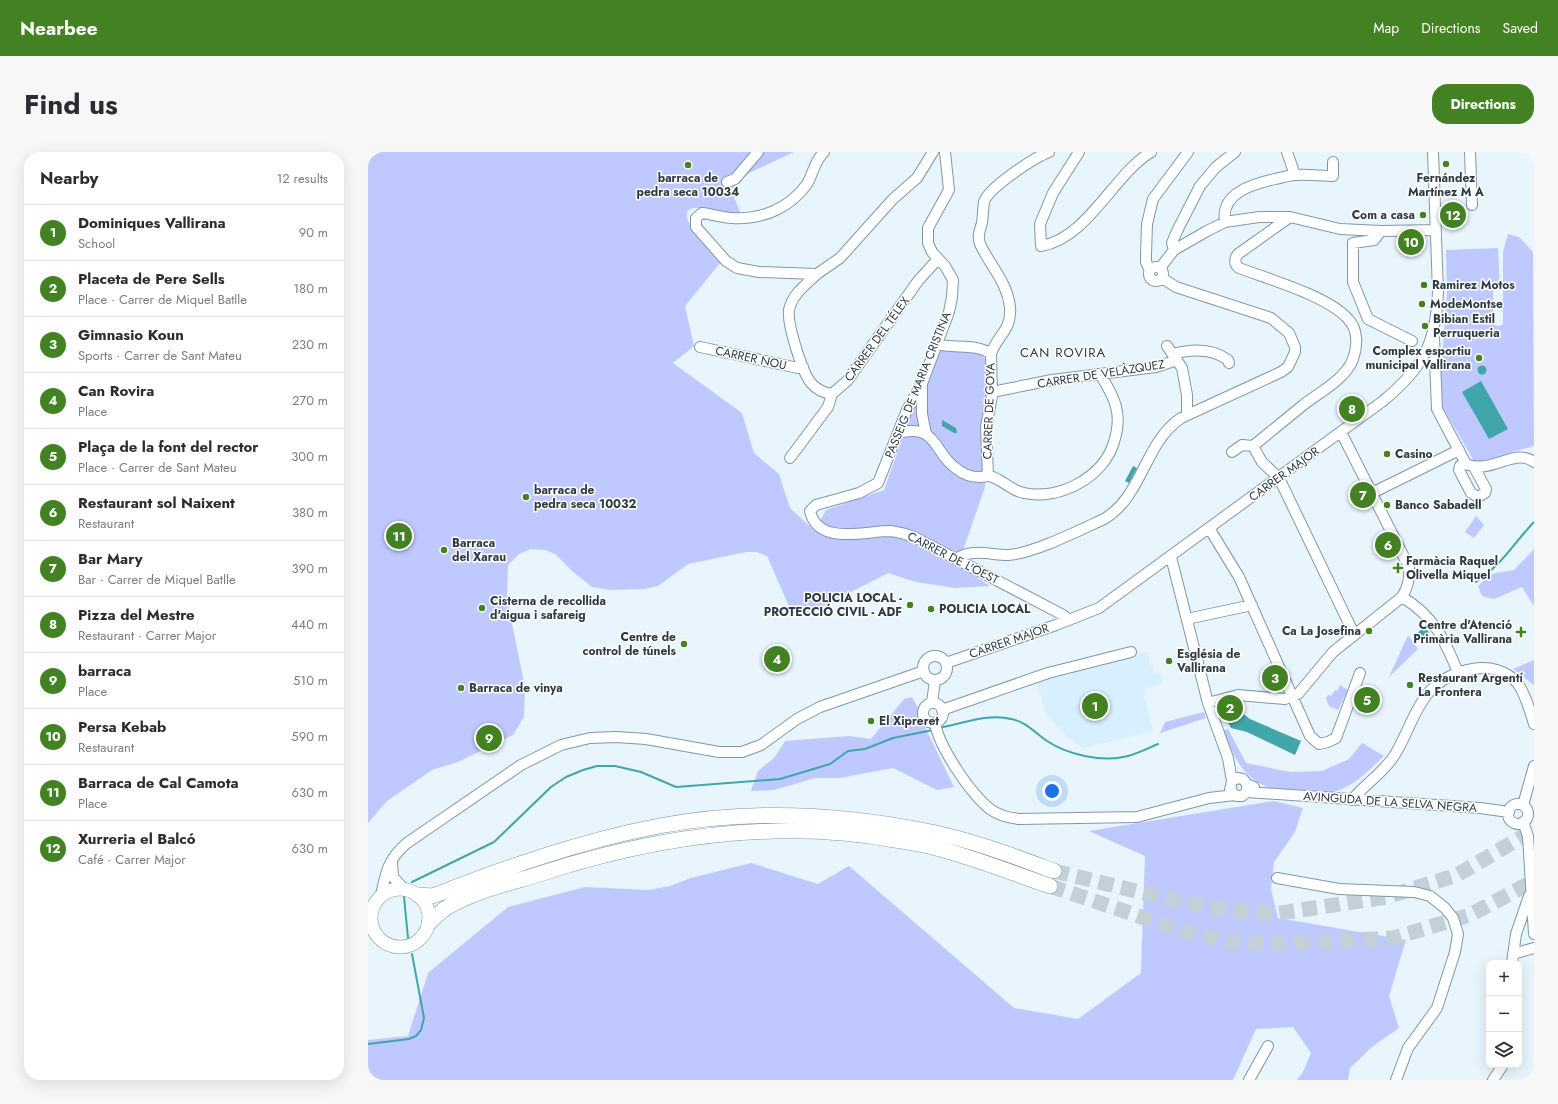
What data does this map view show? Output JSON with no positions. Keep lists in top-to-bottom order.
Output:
{
  "streets": {
    "street": [
      "CARRER DEL TÉLEX",
      "CARRER NOU",
      "CARRER DE VELÀZQUEZ",
      "PASSEIG DE MARIA CRISTINA",
      "CARRER DE GOYA",
      "CARRER MAJOR",
      "CARRER DE L'OEST",
      "AVINGUDA DE LA SELVA NEGRA"
    ]
  },
  "crossings": [
    ["CARRER DEL TÉLEX", "PASSEIG DE MARIA CRISTINA"],
    ["CARRER DE VELÀZQUEZ", "CARRER DE GOYA"],
    ["PASSEIG DE MARIA CRISTINA", "CARRER DE L'OEST"],
    ["CARRER MAJOR", "CARRER DE L'OEST"]
  ],
  "districts": ["CAN ROVIRA"],
  "places": {
    "other": [
      "Fernández Martínez M A",
      "barraca de pedra seca 10034",
      "Com a casa",
      "Ramirez Motos",
      "ModeMontse",
      "Bibian Estil Perruqueria",
      "Complex esportiu municipal Vallirana",
      "Casino",
      "barraca de pedra seca 10032",
      "Banco Sabadell",
      "Barraca del Xarau",
      "POLICIA LOCAL - PROTECCIÓ CIVIL - ADF",
      "Cisterna de recollida d'aigua i safareig",
      "POLICIA LOCAL",
      "Ca La Josefina",
      "Centre de control de túnels",
      "Església de Vallirana",
      "Restaurant Argentí La Frontera",
      "Barraca de vinya",
      "El Xipreret"
    ],
    "health": ["Farmàcia Raquel Olivella Miquel", "Centre d'Atenció Primària Vallirana"]
  },
  "page": {
    "header": "Nearbee",
    "nav": ["Map", "Directions", "Saved"],
    "title": "Find us",
    "buttons": "Directions",
    "heading": ["Nearby", "12 results"],
    "pins": [
      "12",
      "10",
      "8",
      "7",
      "11",
      "6",
      "4",
      "3",
      "5",
      "1",
      "2",
      "9"
    ],
    "list": [
      {
        "mark": "1",
        "name": "Dominiques Vallirana",
        "note": "School",
        "value": "90 m"
      },
      {
        "mark": "2",
        "name": "Placeta de Pere Sells",
        "note": "Place · Carrer de Miquel Batlle",
        "value": "180 m"
      },
      {
        "mark": "3",
        "name": "Gimnasio Koun",
        "note": "Sports · Carrer de Sant Mateu",
        "value": "230 m"
      },
      {
        "mark": "4",
        "name": "Can Rovira",
        "note": "Place",
        "value": "270 m"
      },
      {
        "mark": "5",
        "name": "Plaça de la font del rector",
        "note": "Place · Carrer de Sant Mateu",
        "value": "300 m"
      },
      {
        "mark": "6",
        "name": "Restaurant sol Naixent",
        "note": "Restaurant",
        "value": "380 m"
      },
      {
        "mark": "7",
        "name": "Bar Mary",
        "note": "Bar · Carrer de Miquel Batlle",
        "value": "390 m"
      },
      {
        "mark": "8",
        "name": "Pizza del Mestre",
        "note": "Restaurant · Carrer Major",
        "value": "440 m"
      },
      {
        "mark": "9",
        "name": "barraca",
        "note": "Place",
        "value": "510 m"
      },
      {
        "mark": "10",
        "name": "Persa Kebab",
        "note": "Restaurant",
        "value": "590 m"
      },
      {
        "mark": "11",
        "name": "Barraca de Cal Camota",
        "note": "Place",
        "value": "630 m"
      },
      {
        "mark": "12",
        "name": "Xurreria el Balcó",
        "note": "Café · Carrer Major",
        "value": "630 m"
      }
    ],
    "map_buttons": ["+", "−"]
  }
}
